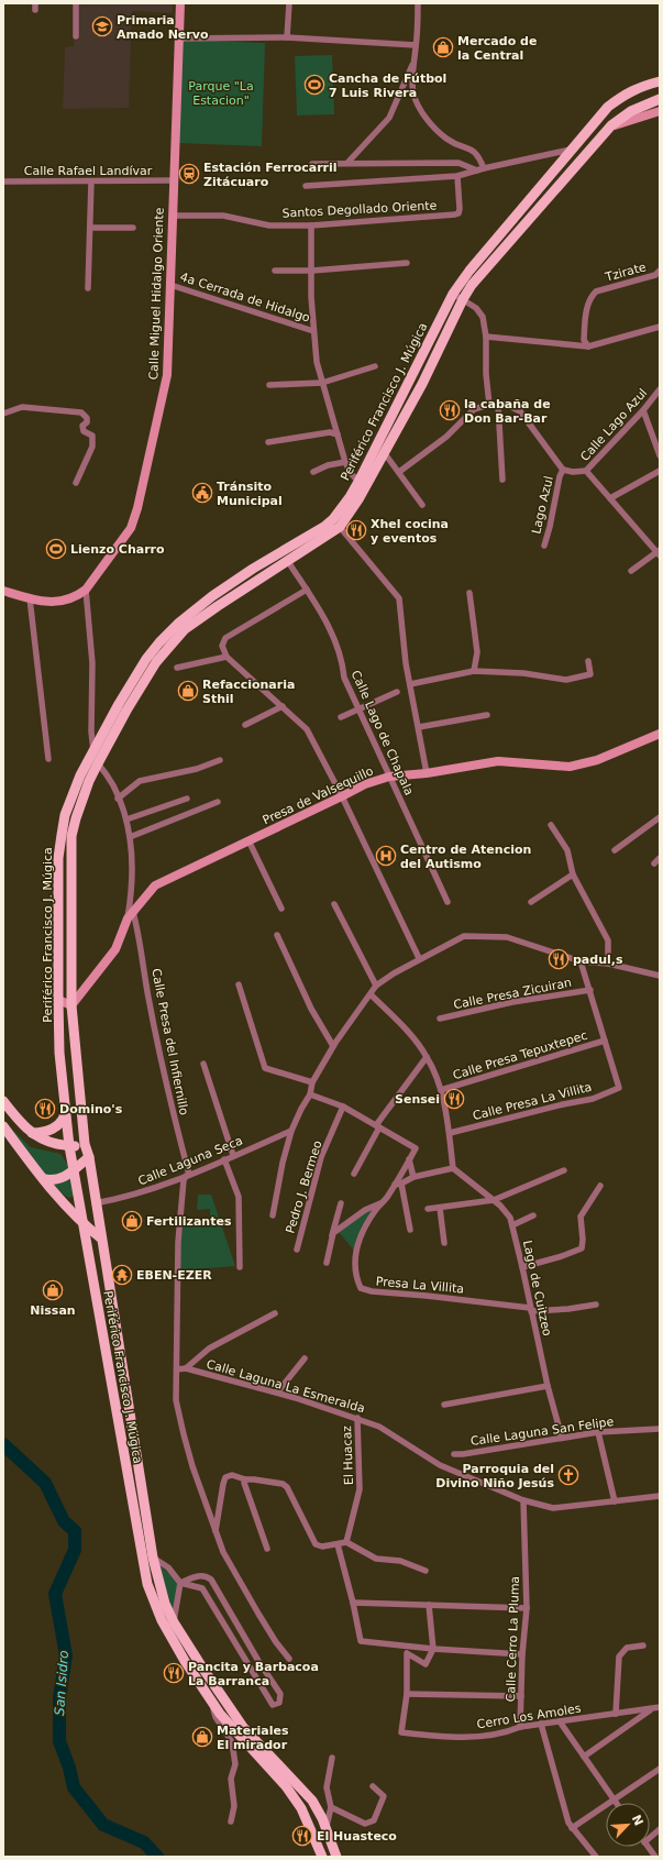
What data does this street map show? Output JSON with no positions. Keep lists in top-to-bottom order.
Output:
{
  "streets": {
    "main road": ["Periférico Francisco J. Múgica"],
    "street": [
      "Calle Rafael Landívar",
      "Santos Degollado Oriente",
      "Tzirate",
      "Calle Miguel Hidalgo Oriente",
      "4a Cerrada de Hidalgo",
      "Calle Lago Azul",
      "Lago Azul",
      "Calle Lago de Chapala",
      "Presa de Valsequillo",
      "Calle Presa Zicuiran",
      "Calle Presa del Infiernillo",
      "Calle Presa Tepuxtepec",
      "Calle Presa La Villita",
      "Calle Laguna Seca",
      "Pedro J. Bermeo",
      "Presa La Villita",
      "Lago de Cuitzeo",
      "Calle Laguna La Esmeralda",
      "Calle Laguna San Felipe",
      "El Huacaz",
      "Calle Cerro La Pluma",
      "Cerro Los Amoles"
    ]
  },
  "crossings": [
    ["Calle Rafael Landívar", "Calle Miguel Hidalgo Oriente"],
    ["Santos Degollado Oriente", "Calle Miguel Hidalgo Oriente"],
    ["Calle Miguel Hidalgo Oriente", "4a Cerrada de Hidalgo"],
    ["Periférico Francisco J. Múgica", "Calle Lago de Chapala"],
    ["Periférico Francisco J. Múgica", "Presa de Valsequillo"],
    ["Periférico Francisco J. Múgica", "Calle Presa del Infiernillo"],
    ["Periférico Francisco J. Múgica", "Calle Laguna Seca"],
    ["Calle Lago Azul", "Lago Azul"],
    ["Calle Lago de Chapala", "Presa de Valsequillo"],
    ["Presa de Valsequillo", "Calle Presa del Infiernillo"],
    ["Calle Presa del Infiernillo", "Calle Laguna Seca"],
    ["Calle Presa del Infiernillo", "Calle Laguna La Esmeralda"],
    ["Calle Presa Tepuxtepec", "Calle Presa La Villita"],
    ["Presa La Villita", "Lago de Cuitzeo"],
    ["Lago de Cuitzeo", "Calle Laguna San Felipe"],
    ["Calle Laguna La Esmeralda", "El Huacaz"],
    ["Calle Laguna La Esmeralda", "Calle Cerro La Pluma"],
    ["Calle Cerro La Pluma", "Cerro Los Amoles"]
  ],
  "water": ["San Isidro"],
  "parks": ["Parque \"La Estacion\""],
  "places": {
    "school or university": ["Primaria Amado Nervo"],
    "shop": [
      "Mercado de la Central",
      "Refaccionaria Sthil",
      "Fertilizantes",
      "Nissan",
      "Materiales El mirador"
    ],
    "sports": ["Cancha de Fútbol 7 Luis Rivera", "Lienzo Charro"],
    "station": ["Estación Ferrocarril Zitácuaro"],
    "restaurant": [
      "la cabaña de Don Bar-Bar",
      "Xhel cocina y eventos",
      "padul,s",
      "Sensei",
      "Domino's",
      "Pancita y Barbacoa La Barranca",
      "El Huasteco"
    ],
    "public building": ["Tránsito Municipal"],
    "hospital": ["Centro de Atencion del Autismo"],
    "temple": ["EBEN-EZER"],
    "church": ["Parroquia del Divino Niño Jesús"]
  },
  "north": "top right"
}
